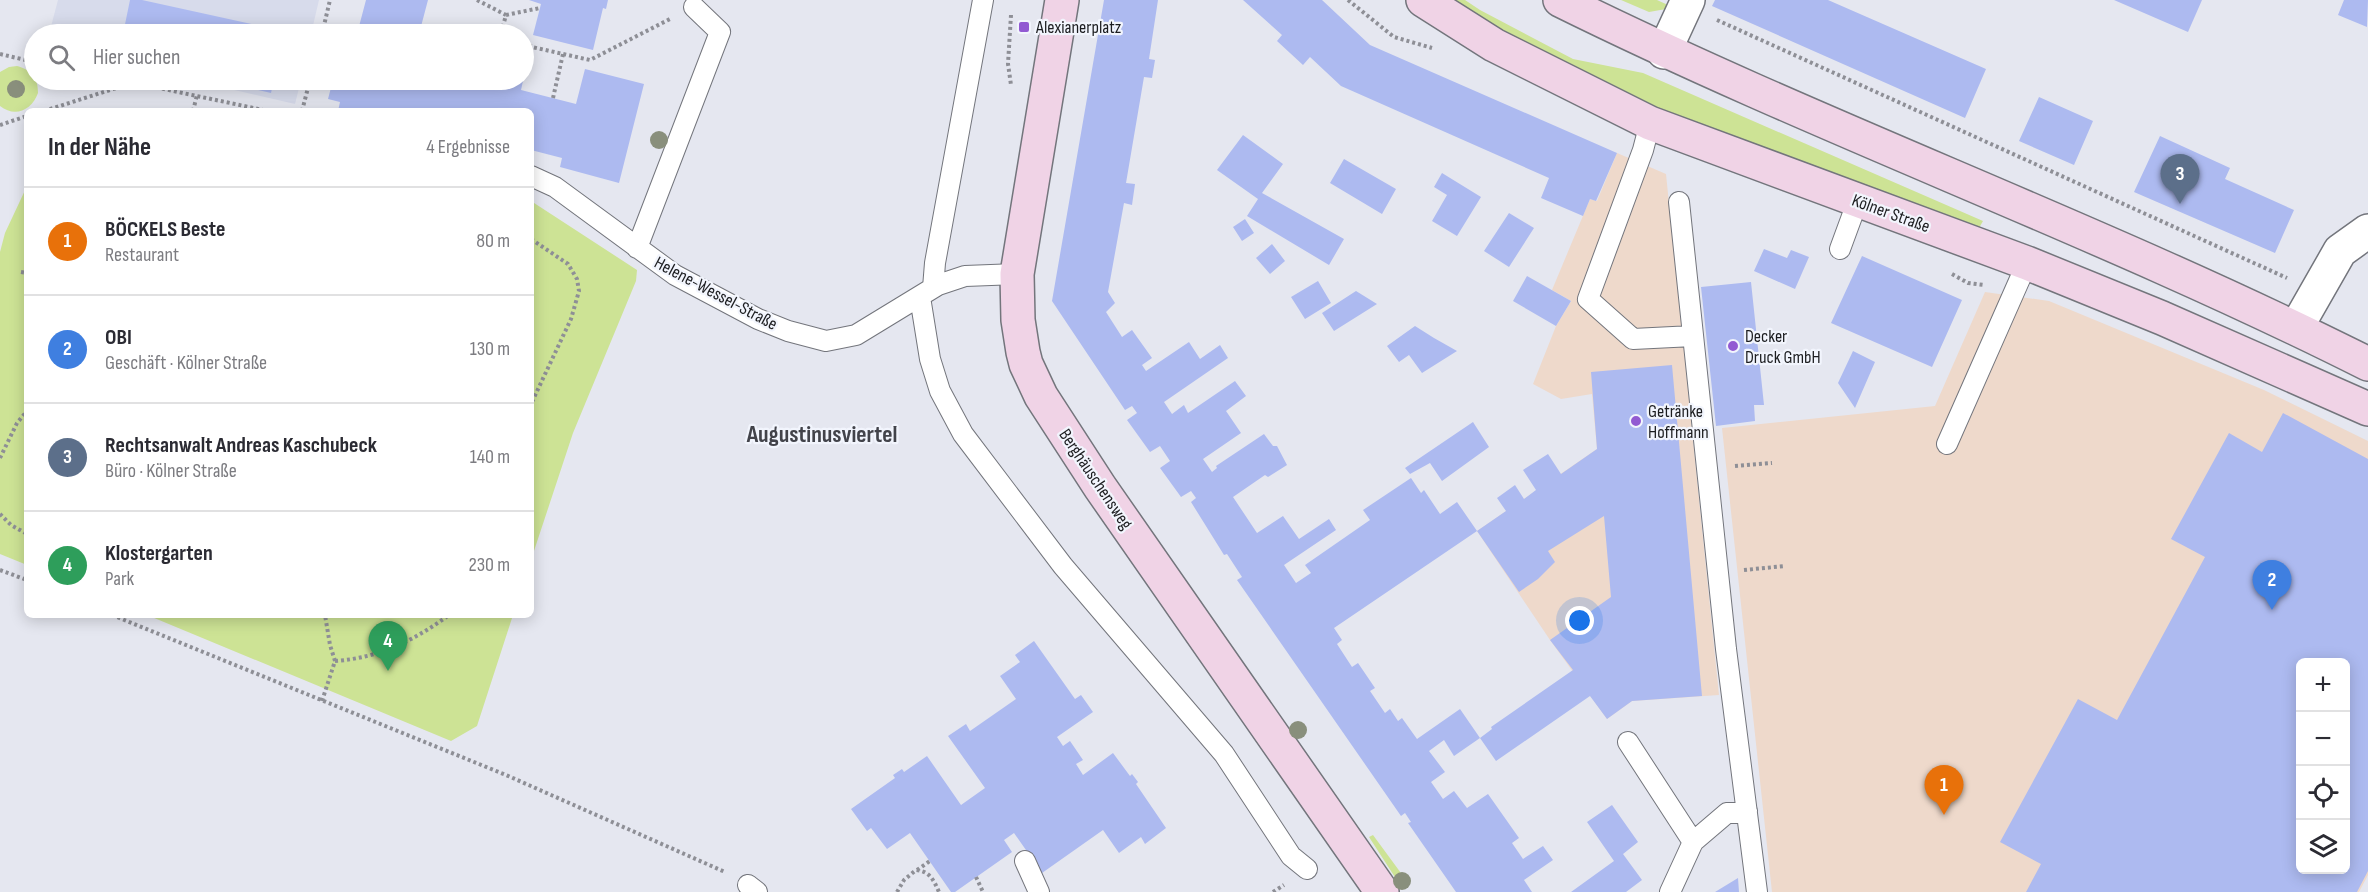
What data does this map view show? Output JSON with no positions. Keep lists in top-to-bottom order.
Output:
{
  "streets": {
    "main road": ["Kölner Straße", "Berghäuschensweg"],
    "lane": ["Helene-Wessel-Straße"]
  },
  "crossings": [
    ["Helene-Wessel-Straße", "Berghäuschensweg"]
  ],
  "districts": ["Augustinusviertel"],
  "places": {
    "transit": ["Alexianerplatz"],
    "other": ["Decker Druck GmbH", "Getränke Hoffmann"]
  },
  "page": {
    "search": "Hier suchen",
    "heading": ["In der Nähe", "4 Ergebnisse"],
    "pins": [
      "3",
      "2",
      "4",
      "1"
    ],
    "list": [
      {
        "mark": "1",
        "name": "BÖCKELS Beste",
        "note": "Restaurant",
        "value": "80 m"
      },
      {
        "mark": "2",
        "name": "OBI",
        "note": "Geschäft · Kölner Straße",
        "value": "130 m"
      },
      {
        "mark": "3",
        "name": "Rechtsanwalt Andreas Kaschubeck",
        "note": "Büro · Kölner Straße",
        "value": "140 m"
      },
      {
        "mark": "4",
        "name": "Klostergarten",
        "note": "Park",
        "value": "230 m"
      }
    ],
    "map_buttons": ["+", "−"]
  }
}
